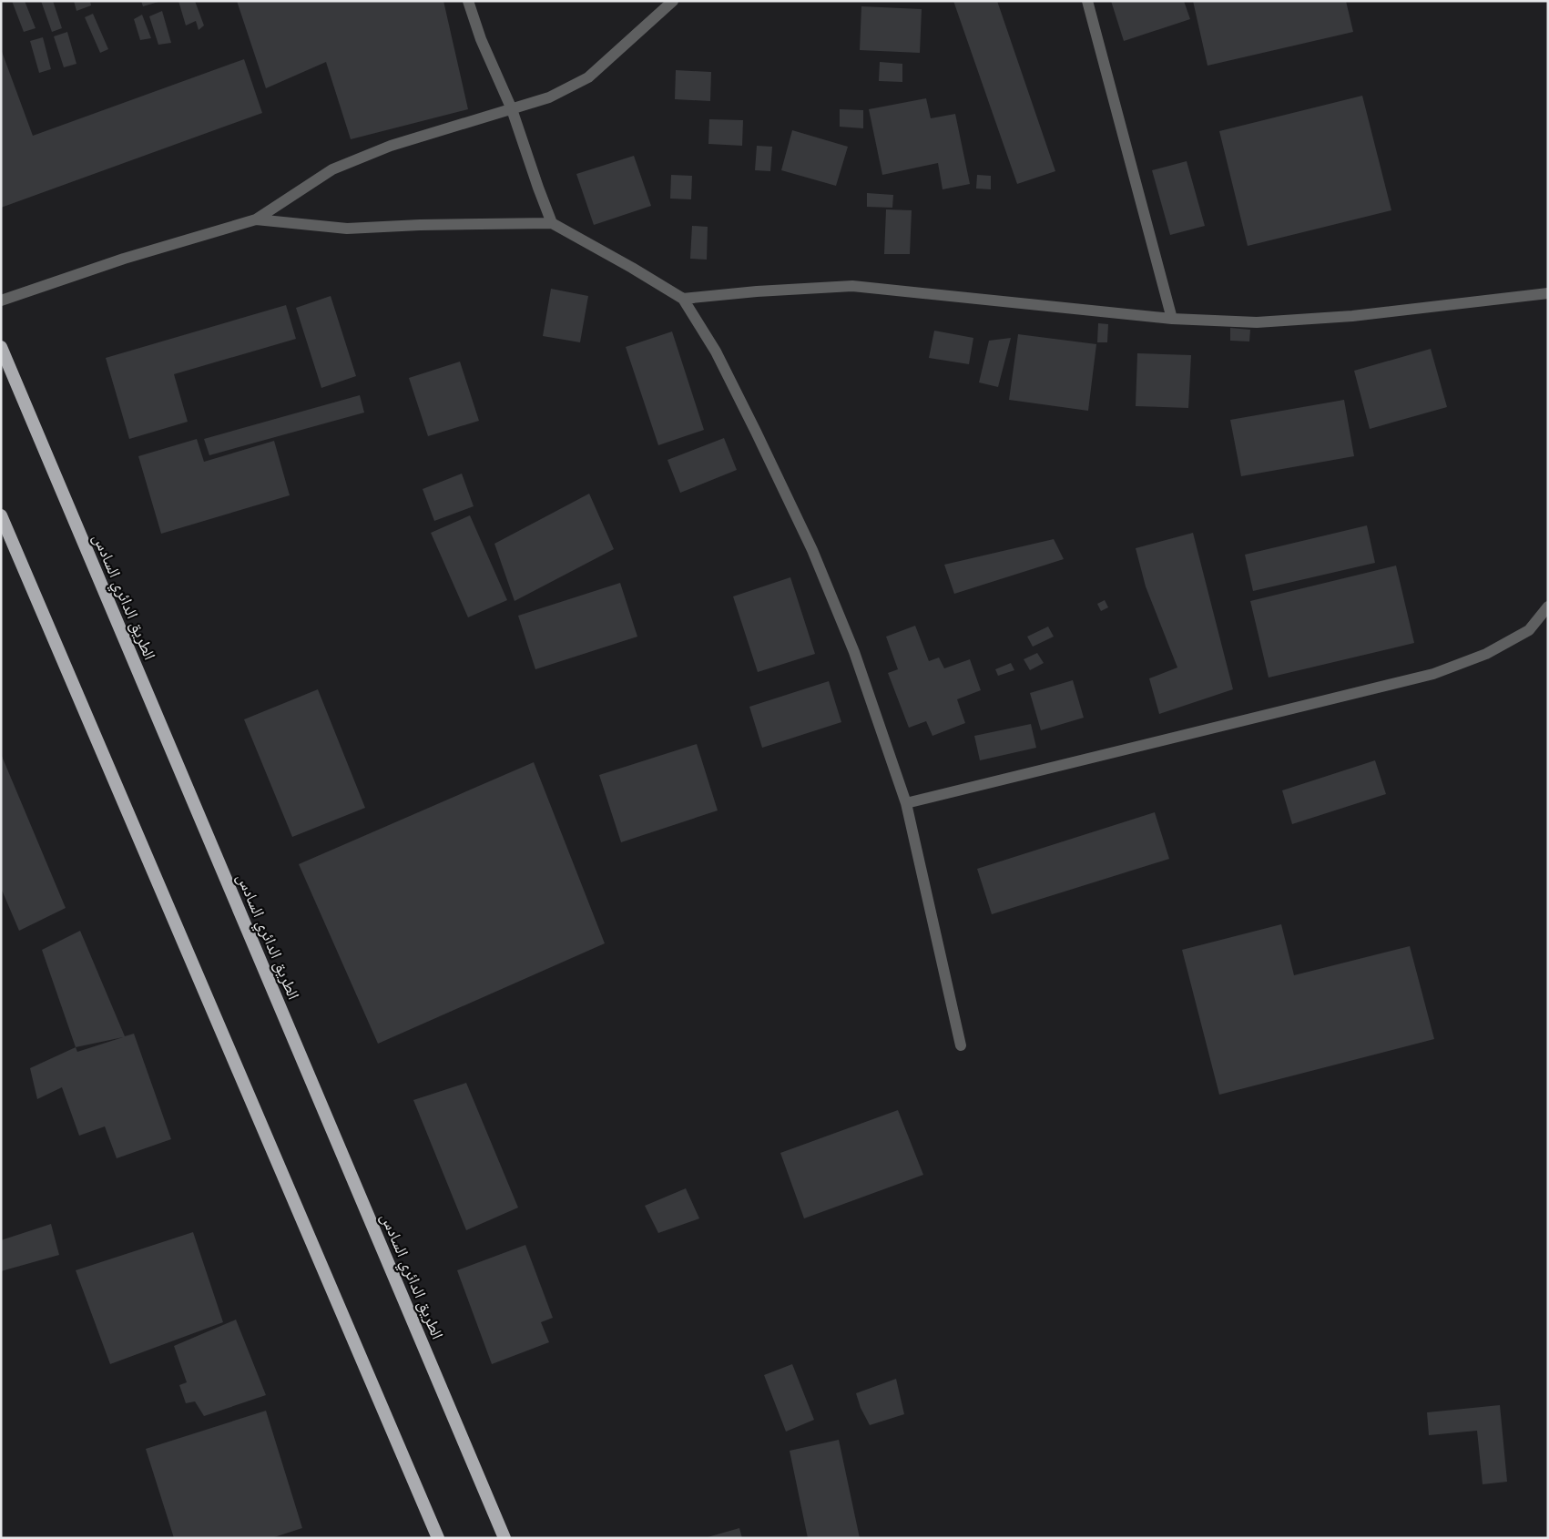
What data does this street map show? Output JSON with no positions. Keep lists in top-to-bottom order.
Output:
{
  "streets": {
    "highway": ["الطريق الدائري السادس"]
  }
}
